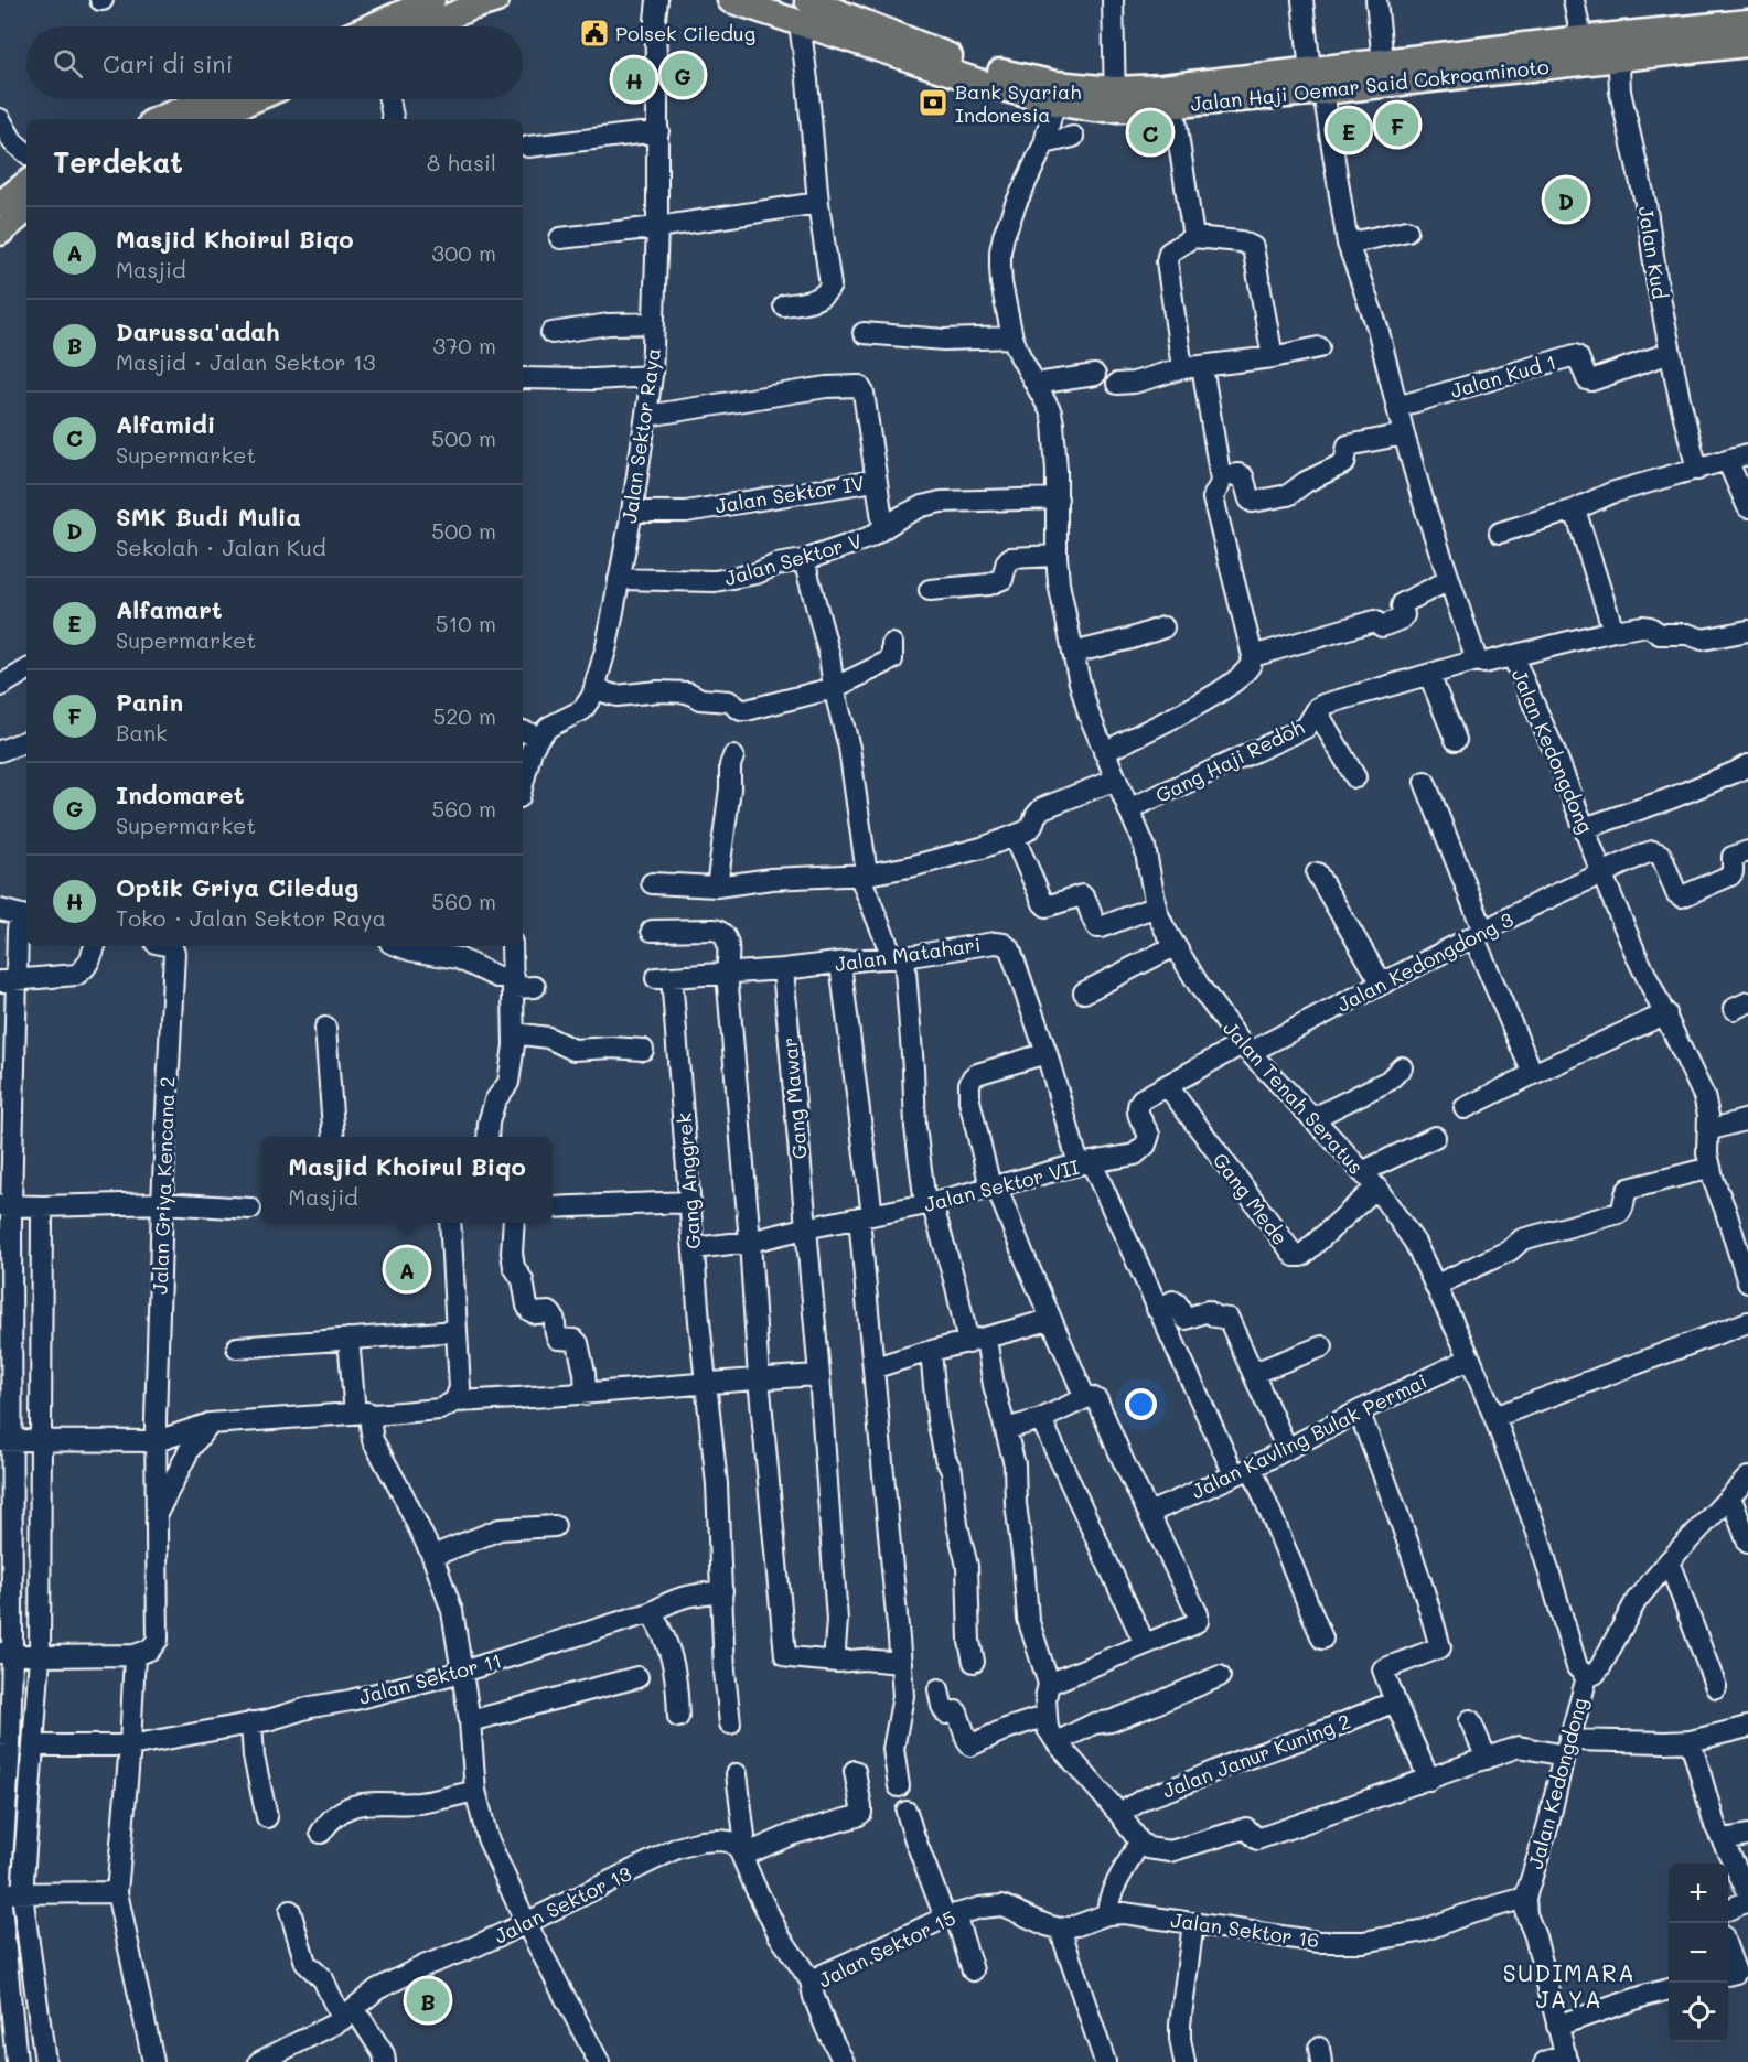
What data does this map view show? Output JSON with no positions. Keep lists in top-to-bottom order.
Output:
{
  "streets": {
    "main road": ["Jalan Haji Oemar Said Cokroaminoto"],
    "street": [
      "Jalan Kud",
      "Jalan Kud 1",
      "Jalan Sektor Raya",
      "Jalan Sektor IV",
      "Jalan Sektor V",
      "Jalan Kedongdong",
      "Gang Haji Redoh",
      "Jalan Matahari",
      "Jalan Kedongdong 3",
      "Jalan Tenah Seratus",
      "Gang Mawar",
      "Gang Anggrek",
      "Jalan Griya Kencana 2",
      "Jalan Sektor VII",
      "Gang Mede",
      "Jalan Kavling Bulak Permai",
      "Jalan Sektor 11",
      "Jalan Janur Kuning 2",
      "Jalan Sektor 13",
      "Jalan Sektor 16",
      "Jalan Sektor 15"
    ]
  },
  "crossings": [
    ["Jalan Haji Oemar Said Cokroaminoto", "Jalan Kud"],
    ["Jalan Haji Oemar Said Cokroaminoto", "Jalan Tenah Seratus"],
    ["Jalan Kud", "Jalan Kud 1"],
    ["Jalan Sektor Raya", "Jalan Sektor IV"],
    ["Jalan Sektor Raya", "Jalan Sektor V"],
    ["Jalan Sektor V", "Jalan Tenah Seratus"],
    ["Jalan Kedongdong", "Gang Haji Redoh"],
    ["Jalan Kedongdong", "Jalan Kedongdong 3"],
    ["Jalan Kedongdong", "Jalan Tenah Seratus"],
    ["Jalan Kedongdong", "Jalan Sektor 16"],
    ["Gang Haji Redoh", "Jalan Tenah Seratus"],
    ["Jalan Matahari", "Gang Mawar"],
    ["Jalan Matahari", "Gang Anggrek"],
    ["Jalan Matahari", "Jalan Sektor VII"],
    ["Jalan Matahari", "Jalan Kavling Bulak Permai"],
    ["Jalan Kedongdong 3", "Jalan Tenah Seratus"],
    ["Jalan Kedongdong 3", "Jalan Sektor VII"],
    ["Jalan Tenah Seratus", "Jalan Sektor VII"],
    ["Jalan Tenah Seratus", "Gang Mede"],
    ["Jalan Tenah Seratus", "Jalan Kavling Bulak Permai"],
    ["Gang Mawar", "Jalan Sektor VII"],
    ["Gang Anggrek", "Jalan Sektor VII"],
    ["Gang Anggrek", "Jalan Sektor 11"],
    ["Jalan Sektor VII", "Gang Mede"]
  ],
  "districts": ["SUDIMARA JAYA"],
  "places": {
    "public building": ["Polsek Ciledug"],
    "bank": ["Bank Syariah Indonesia"]
  },
  "page": {
    "search": "Cari di sini",
    "pins": [
      "G",
      "H",
      "F",
      "E",
      "C",
      "D",
      "A",
      "B"
    ],
    "heading": ["Terdekat", "8 hasil"],
    "list": [
      {
        "mark": "A",
        "name": "Masjid Khoirul Biqo",
        "note": "Masjid",
        "value": "300 m"
      },
      {
        "mark": "B",
        "name": "Darussa'adah",
        "note": "Masjid · Jalan Sektor 13",
        "value": "370 m"
      },
      {
        "mark": "C",
        "name": "Alfamidi",
        "note": "Supermarket",
        "value": "500 m"
      },
      {
        "mark": "D",
        "name": "SMK Budi Mulia",
        "note": "Sekolah · Jalan Kud",
        "value": "500 m"
      },
      {
        "mark": "E",
        "name": "Alfamart",
        "note": "Supermarket",
        "value": "510 m"
      },
      {
        "mark": "F",
        "name": "Panin",
        "note": "Bank",
        "value": "520 m"
      },
      {
        "mark": "G",
        "name": "Indomaret",
        "note": "Supermarket",
        "value": "560 m"
      },
      {
        "mark": "H",
        "name": "Optik Griya Ciledug",
        "note": "Toko · Jalan Sektor Raya",
        "value": "560 m"
      }
    ],
    "popup": ["Masjid Khoirul Biqo", "Masjid"],
    "map_buttons": ["+", "−"]
  }
}
